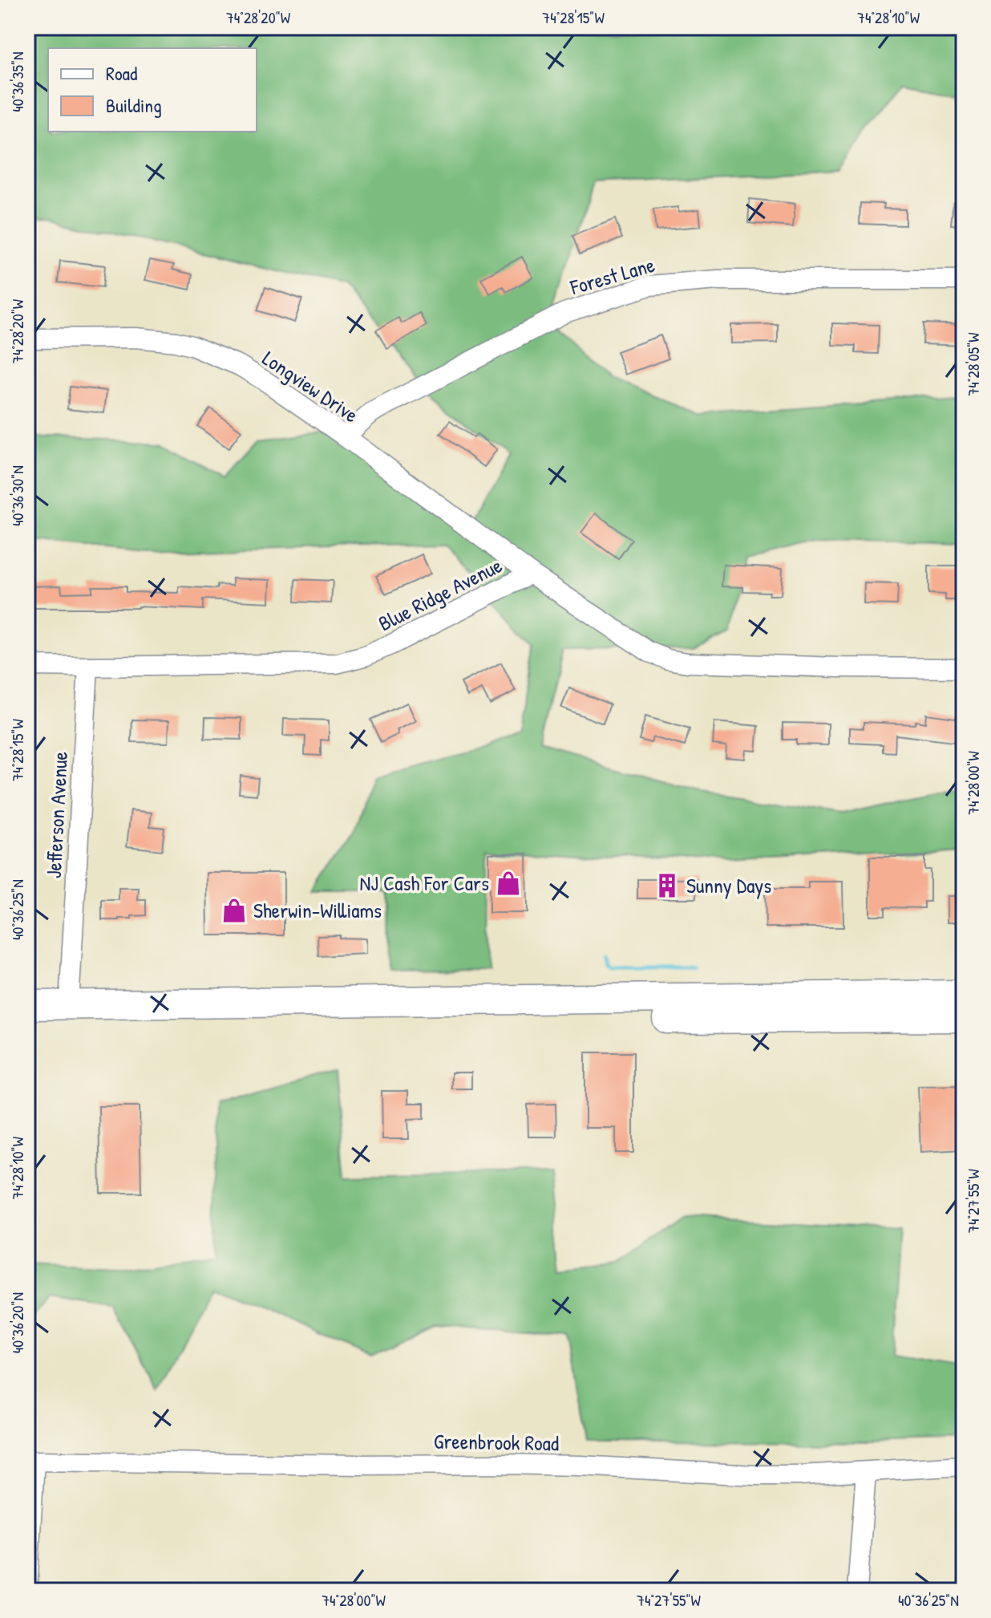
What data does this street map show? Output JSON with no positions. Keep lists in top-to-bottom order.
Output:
{
  "streets": {
    "street": [
      "Forest Lane",
      "Longview Drive",
      "Blue Ridge Avenue",
      "Jefferson Avenue",
      "Greenbrook Road"
    ]
  },
  "crossings": [
    ["Forest Lane", "Longview Drive"],
    ["Longview Drive", "Blue Ridge Avenue"],
    ["Blue Ridge Avenue", "Jefferson Avenue"]
  ],
  "places": {
    "shop": ["NJ Cash For Cars", "Sherwin-Williams"],
    "building": ["Sunny Days"]
  },
  "legend": ["Road", "Building"],
  "coordinates": [
    "74°28'20\"W",
    "74°28'15\"W",
    "74°28'10\"W",
    "40°36'35\"N",
    "74°28'05\"W",
    "40°36'30\"N",
    "74°28'00\"W",
    "40°36'25\"N",
    "74°27'55\"W",
    "40°36'20\"N"
  ]
}
